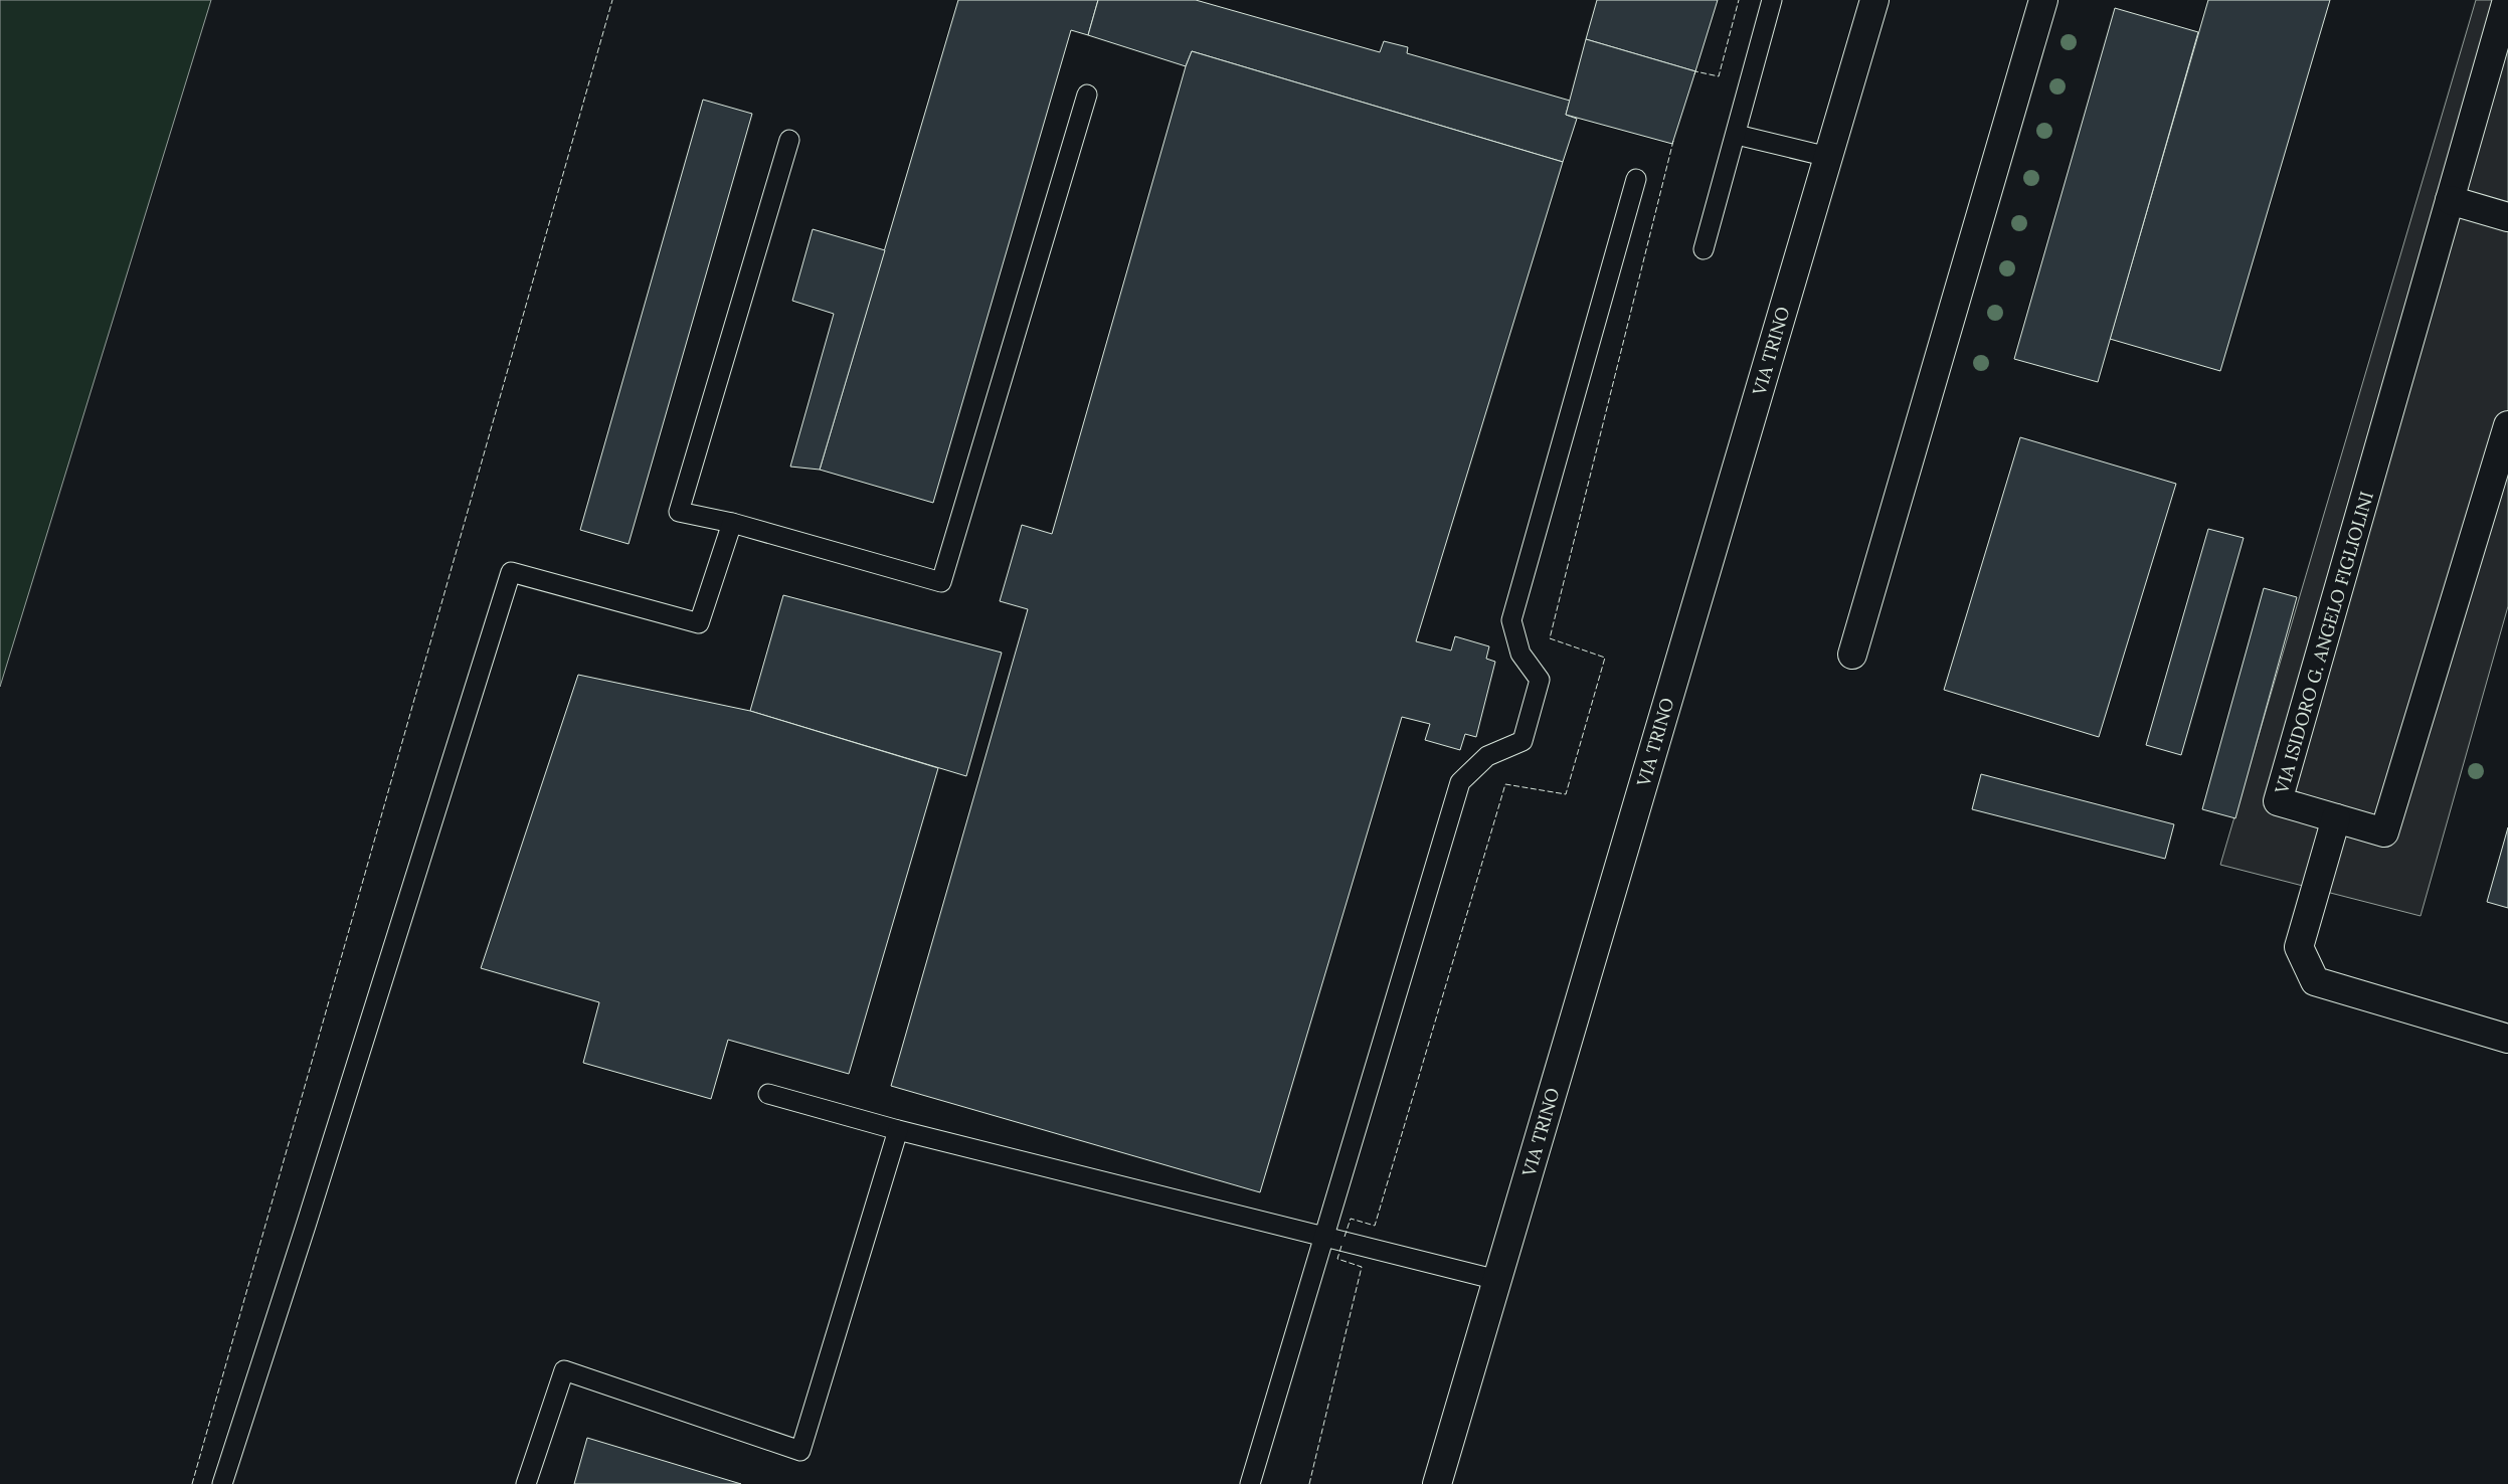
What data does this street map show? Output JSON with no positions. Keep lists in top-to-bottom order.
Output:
{
  "streets": {
    "street": ["VIA TRINO", "VIA ISIDORO G. ANGELO FIGLIOLINI"]
  }
}
